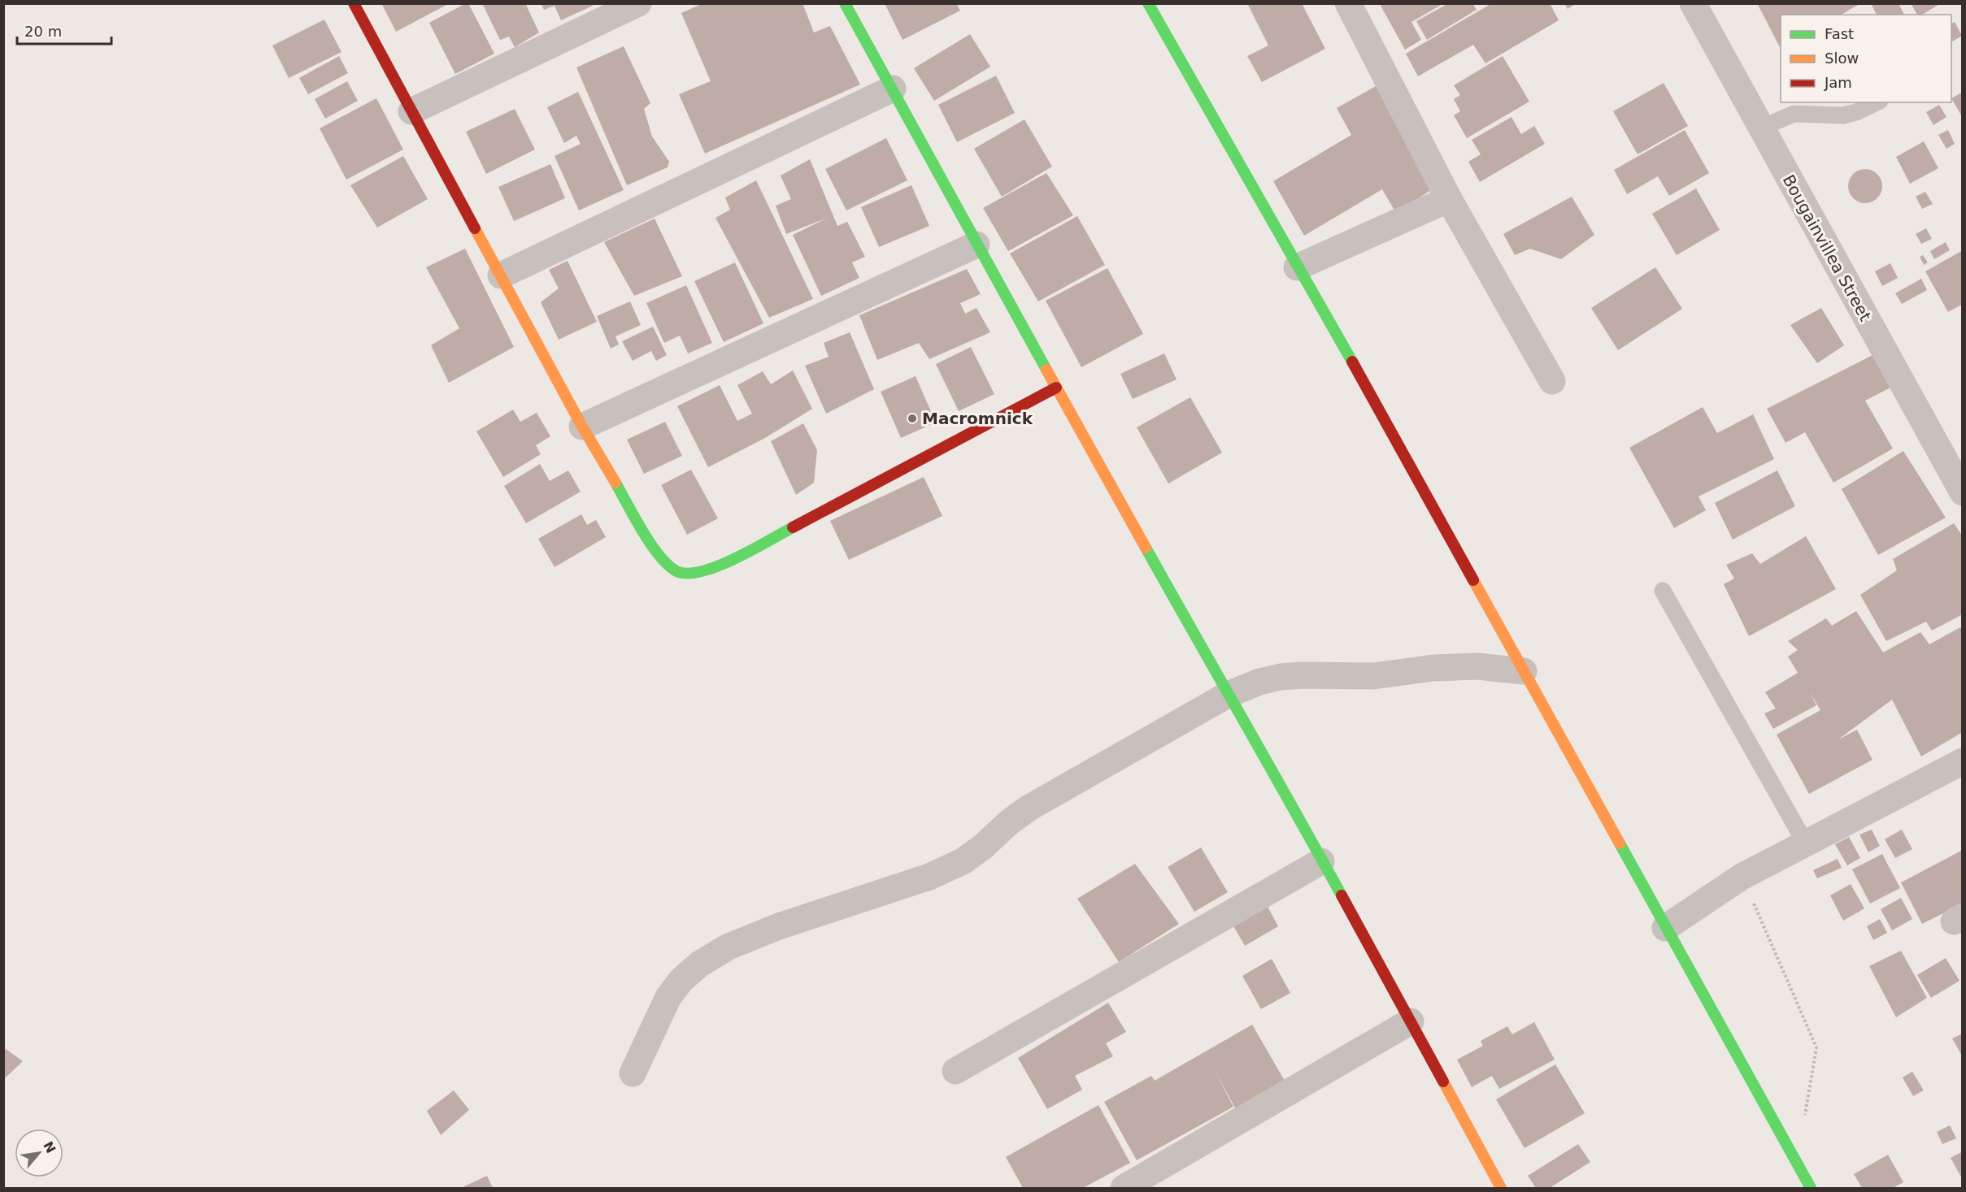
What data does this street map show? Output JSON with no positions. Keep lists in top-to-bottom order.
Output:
{
  "streets": {
    "street": ["Bougainvillea Street"]
  },
  "places": ["Macromnick"],
  "legend": ["Fast", "Slow", "Jam"],
  "scale_bar": "20 m",
  "north": "top right"
}
